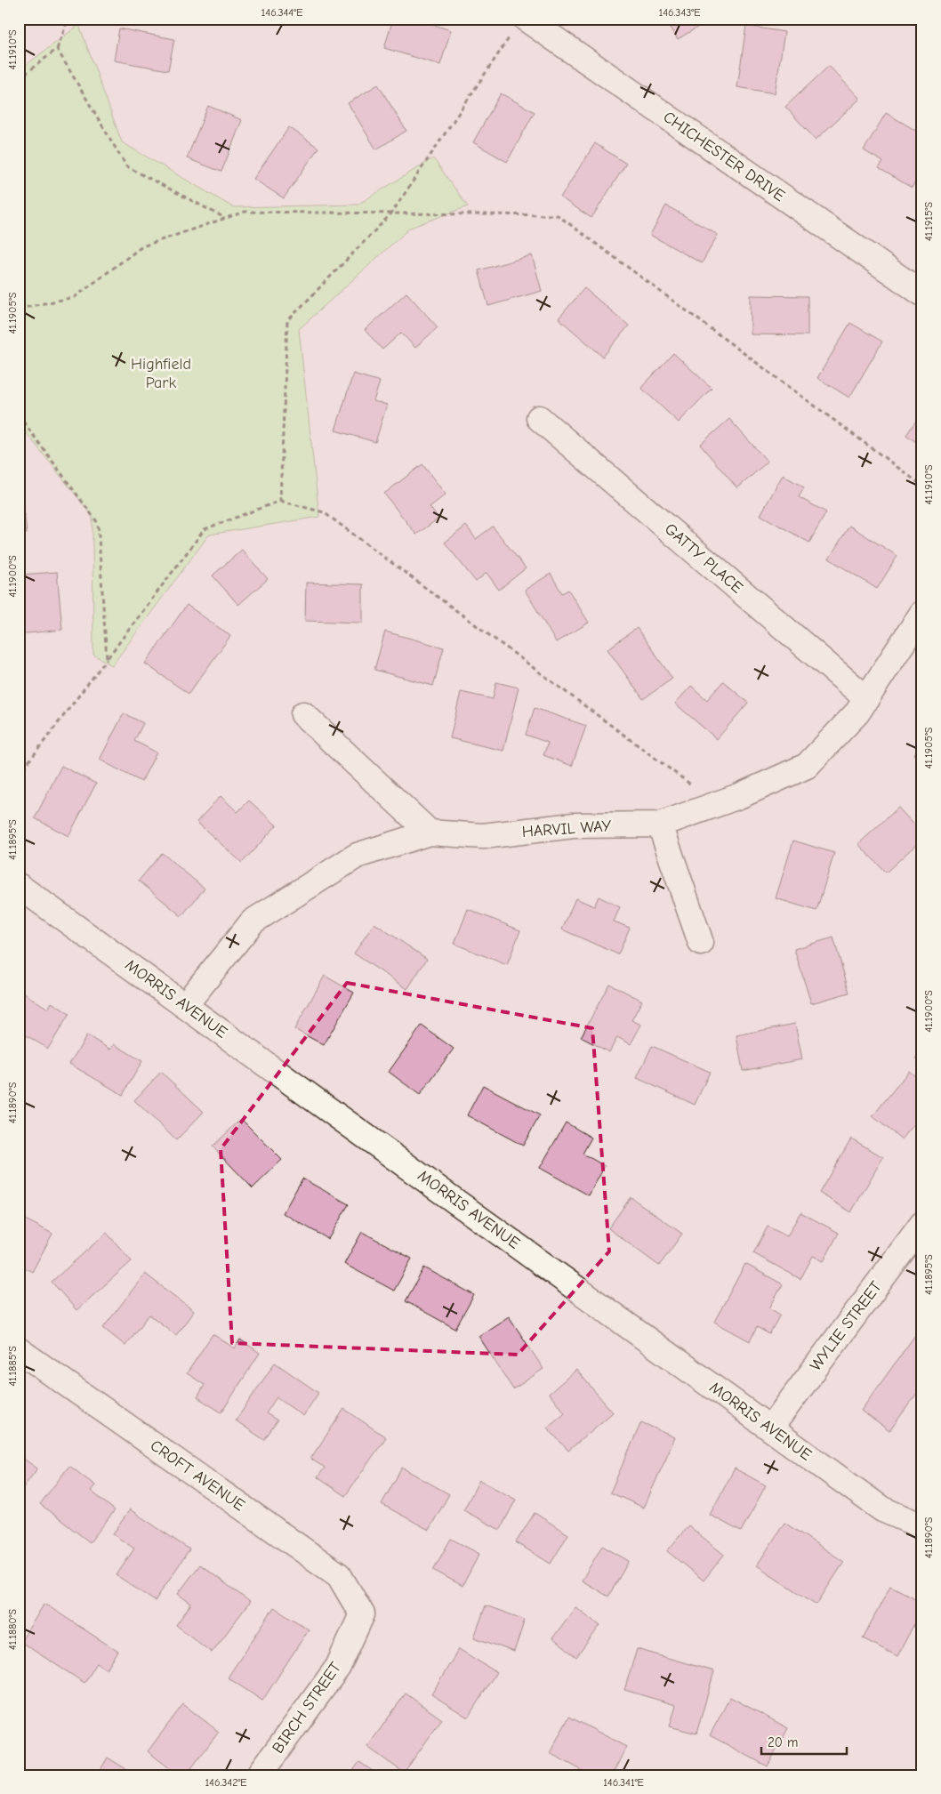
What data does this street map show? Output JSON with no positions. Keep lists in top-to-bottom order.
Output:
{
  "streets": {
    "street": [
      "CHICHESTER DRIVE",
      "GATTY PLACE",
      "HARVIL WAY",
      "MORRIS AVENUE",
      "WYLIE STREET",
      "CROFT AVENUE",
      "BIRCH STREET"
    ]
  },
  "crossings": [
    ["GATTY PLACE", "HARVIL WAY"],
    ["HARVIL WAY", "MORRIS AVENUE"],
    ["MORRIS AVENUE", "WYLIE STREET"],
    ["CROFT AVENUE", "BIRCH STREET"]
  ],
  "parks": ["Highfield Park"],
  "scale_bar": "20 m",
  "coordinates": [
    "146.344°E",
    "146.343°E",
    "41.1910°S",
    "41.1915°S",
    "41.1905°S",
    "41.1900°S",
    "41.1895°S",
    "41.1890°S",
    "41.1885°S",
    "41.1880°S",
    "146.342°E",
    "146.341°E"
  ]
}
